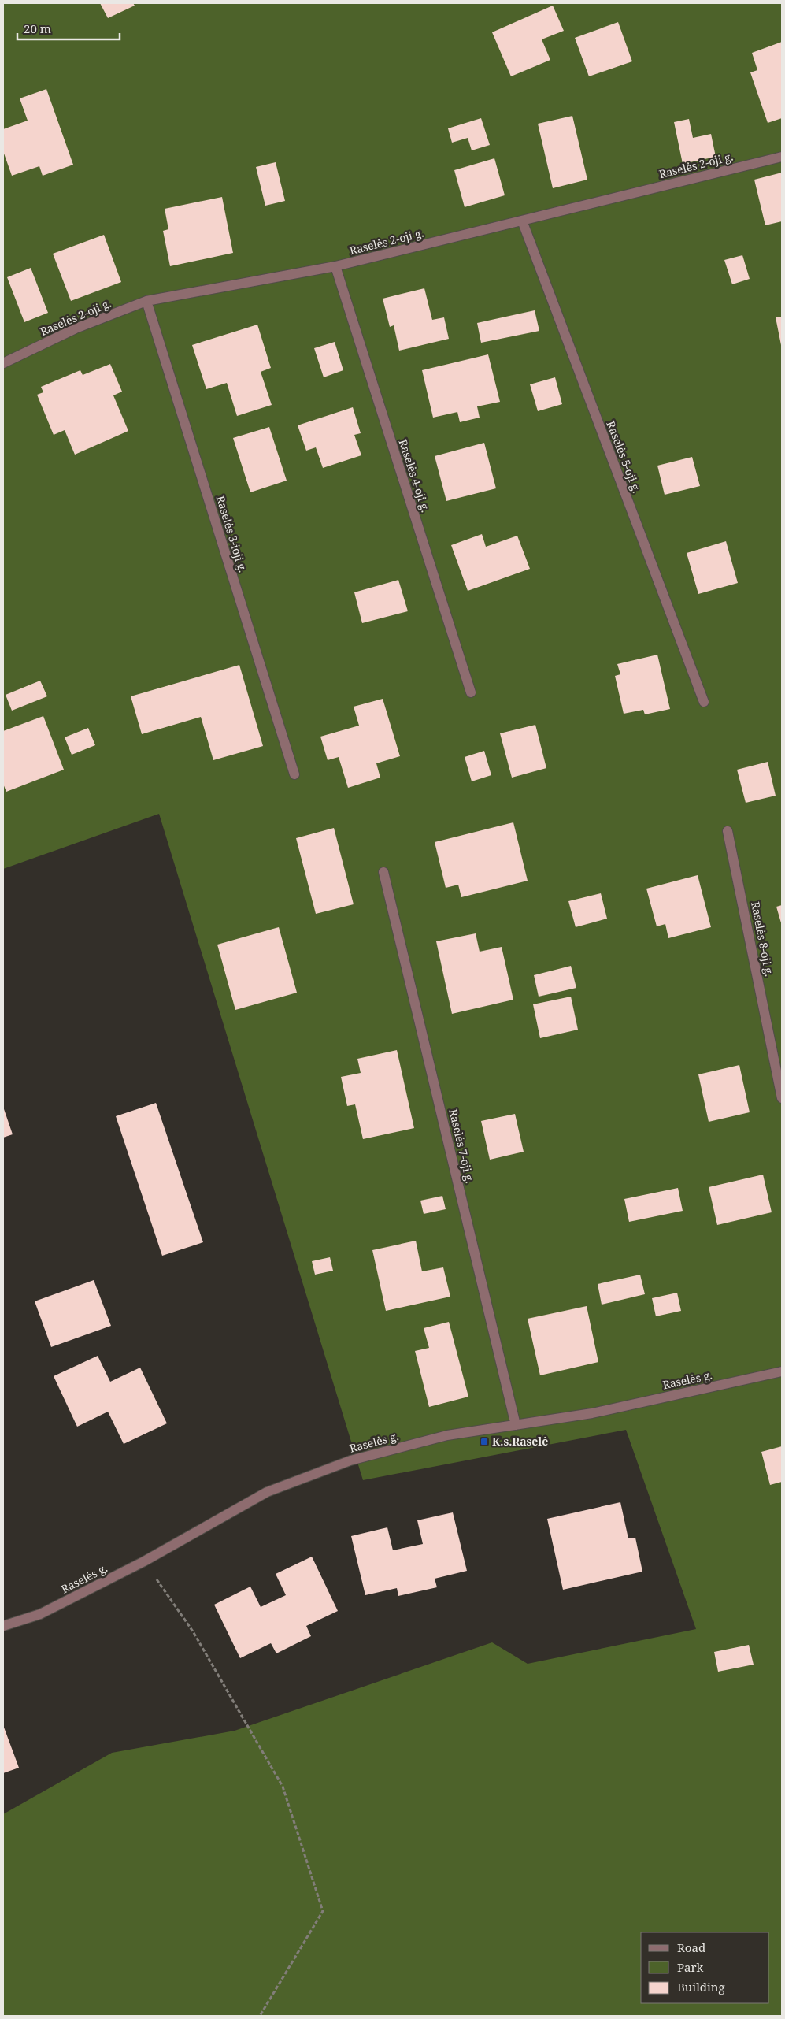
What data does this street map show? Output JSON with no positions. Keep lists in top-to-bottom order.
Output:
{
  "streets": {
    "street": [
      "Raselės 2-oji g.",
      "Raselės 5-oji g.",
      "Raselės 4-oji g.",
      "Raselės 3-ioji g.",
      "Raselės 8-oji g.",
      "Raselės 7-oji g.",
      "Raselės g."
    ]
  },
  "crossings": [
    ["Raselės 2-oji g.", "Raselės 5-oji g."],
    ["Raselės 2-oji g.", "Raselės 4-oji g."],
    ["Raselės 2-oji g.", "Raselės 3-ioji g."],
    ["Raselės 7-oji g.", "Raselės g."]
  ],
  "places": {
    "transit": ["K.s.Raselė"]
  },
  "legend": ["Road", "Park", "Building"],
  "scale_bar": "20 m"
}
